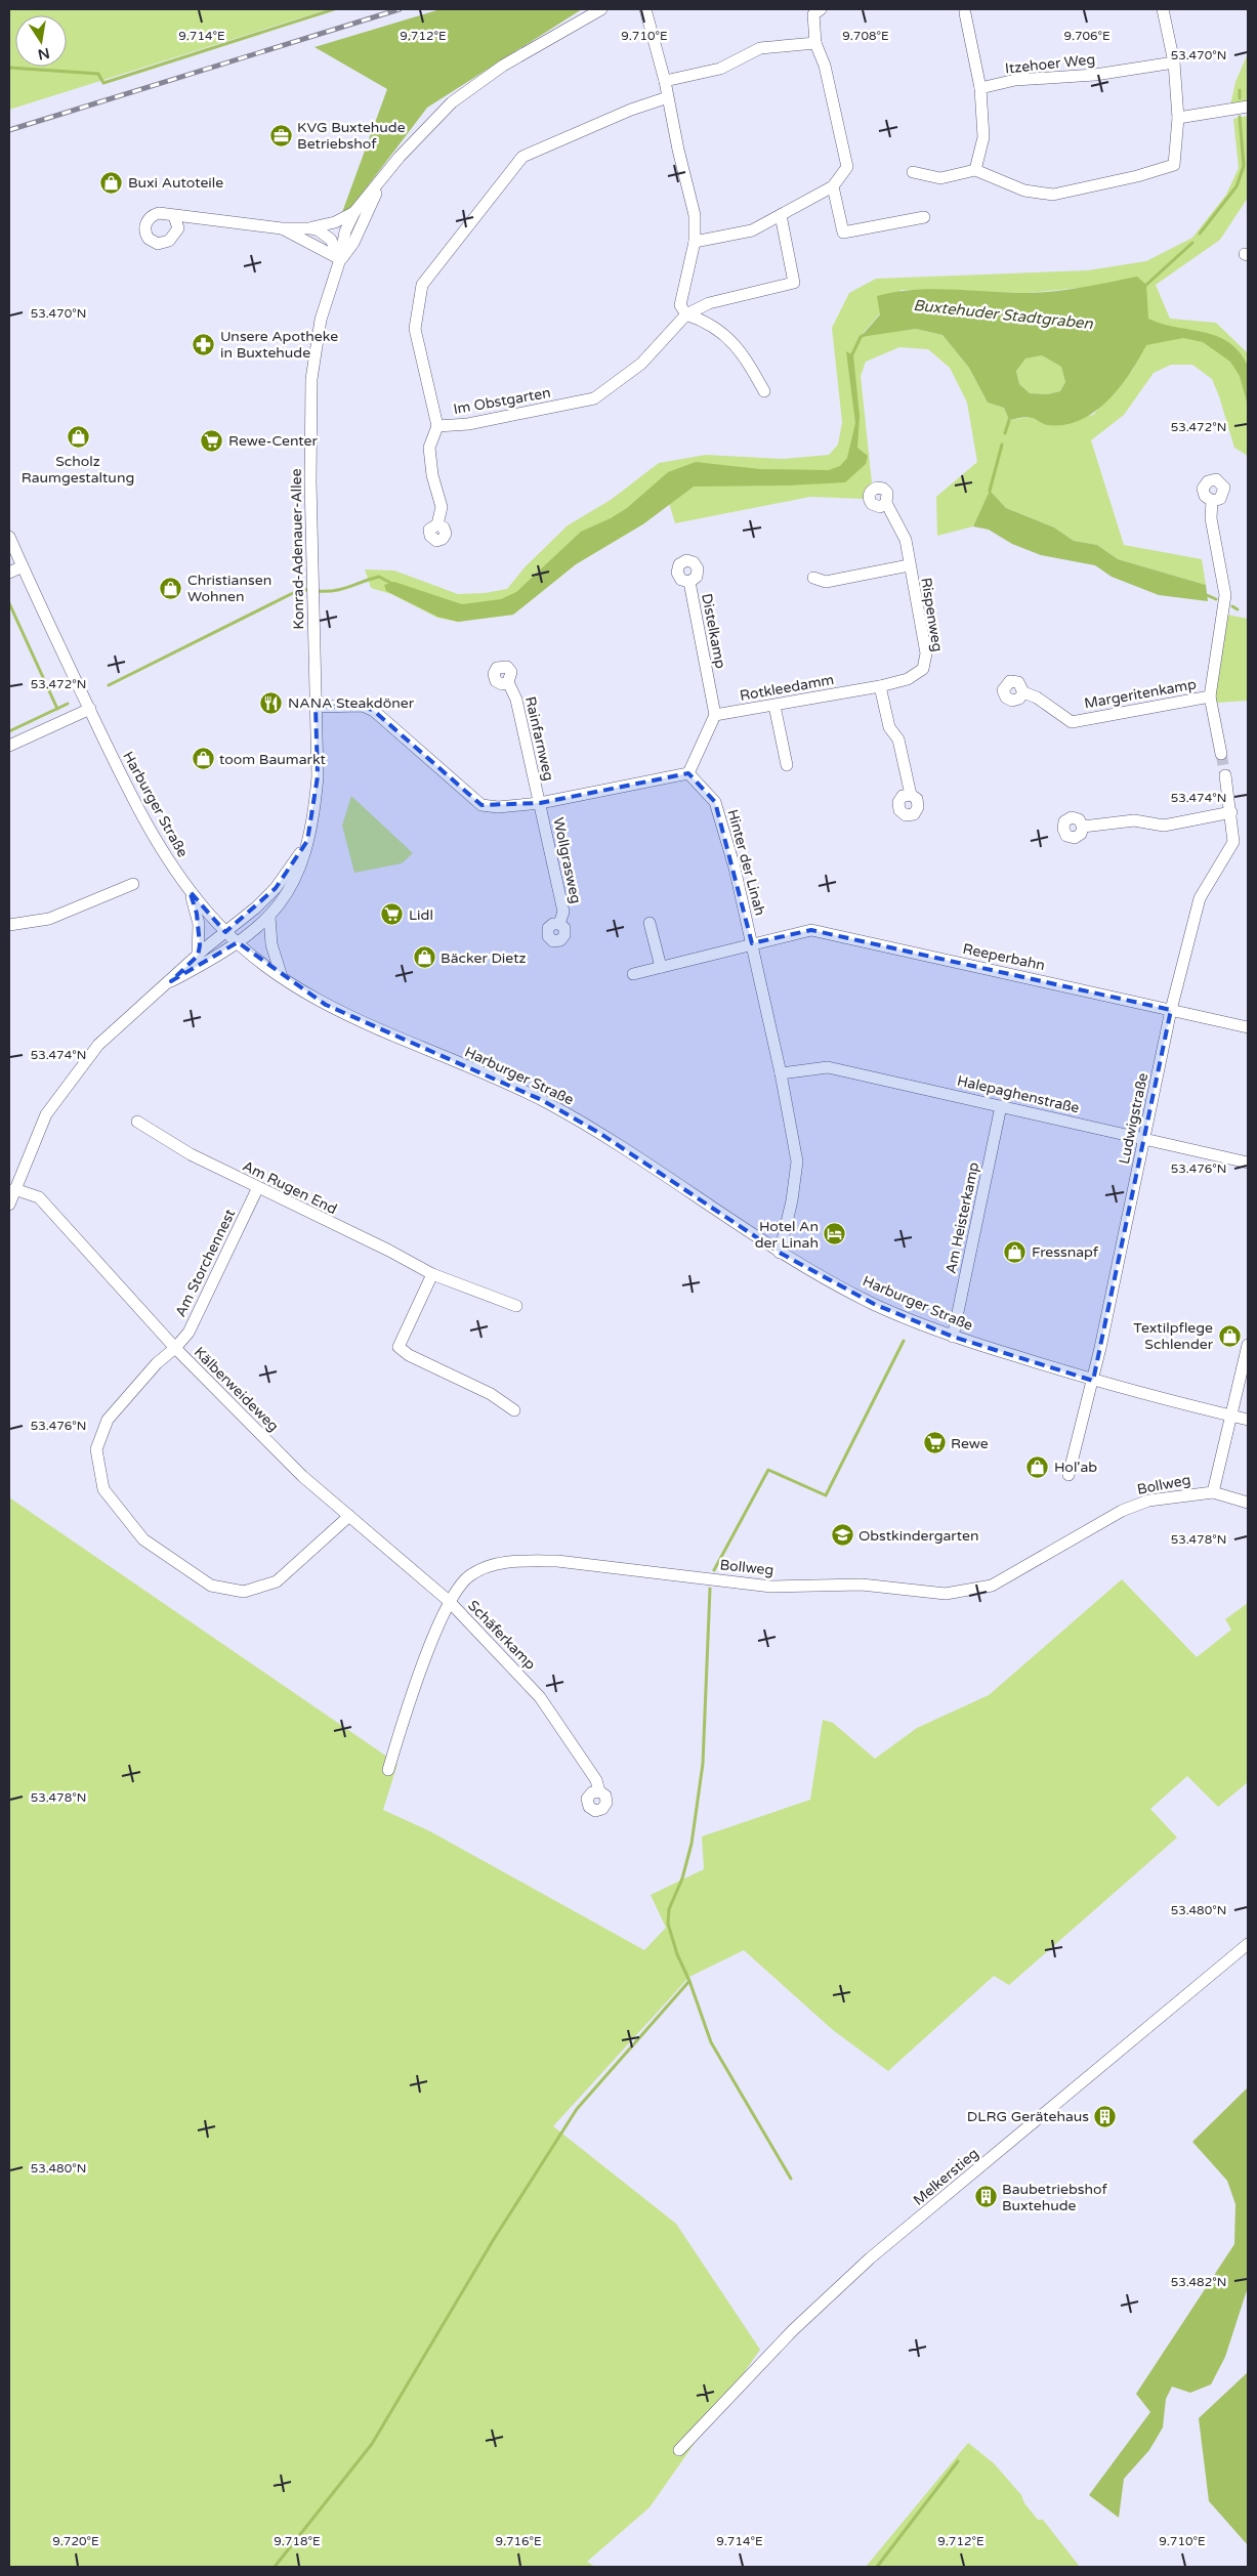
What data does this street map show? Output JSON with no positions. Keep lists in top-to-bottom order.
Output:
{
  "streets": {
    "street": [
      "Itzehoer Weg",
      "Im Obstgarten",
      "Konrad-Adenauer-Allee",
      "Rispenweg",
      "Distelkamp",
      "Rotkleedamm",
      "Margeritenkamp",
      "Rainfarnweg",
      "Harburger Straße",
      "Wollgrasweg",
      "Hinter der Linah",
      "Reeperbahn",
      "Halepaghenstraße",
      "Ludwigstraße",
      "Am Rugen End",
      "Am Heisterkamp",
      "Am Storchennest",
      "Kälberweideweg",
      "Bollweg",
      "Schäferkamp",
      "Melkerstieg"
    ]
  },
  "crossings": [
    ["Konrad-Adenauer-Allee", "Harburger Straße"],
    ["Rispenweg", "Rotkleedamm"],
    ["Distelkamp", "Rotkleedamm"],
    ["Rainfarnweg", "Wollgrasweg"],
    ["Harburger Straße", "Hinter der Linah"],
    ["Harburger Straße", "Ludwigstraße"],
    ["Harburger Straße", "Am Heisterkamp"],
    ["Harburger Straße", "Bollweg"],
    ["Hinter der Linah", "Reeperbahn"],
    ["Hinter der Linah", "Halepaghenstraße"],
    ["Reeperbahn", "Ludwigstraße"],
    ["Halepaghenstraße", "Ludwigstraße"],
    ["Halepaghenstraße", "Am Heisterkamp"],
    ["Am Rugen End", "Am Storchennest"],
    ["Am Storchennest", "Kälberweideweg"],
    ["Kälberweideweg", "Bollweg"],
    ["Kälberweideweg", "Schäferkamp"],
    ["Bollweg", "Schäferkamp"]
  ],
  "water": ["Buxtehuder Stadtgraben"],
  "places": {
    "office": ["KVG Buxtehude Betriebshof"],
    "shop": [
      "Buxi Autoteile",
      "Scholz Raumgestaltung",
      "Christiansen Wohnen",
      "toom Baumarkt",
      "Bäcker Dietz",
      "Fressnapf",
      "Textilpflege Schlender",
      "Hol'ab"
    ],
    "pharmacy": ["Unsere Apotheke in Buxtehude"],
    "supermarket": ["Rewe-Center", "Lidl", "Rewe"],
    "restaurant": ["NANA Steakdöner"],
    "hotel": ["Hotel An der Linah"],
    "school or university": ["Obstkindergarten"],
    "building": ["DLRG Gerätehaus", "Baubetriebshof Buxtehude"]
  },
  "north": "bottom",
  "coordinates": [
    "9.714°E",
    "9.712°E",
    "9.710°E",
    "9.708°E",
    "9.706°E",
    "53.470°N",
    "53.472°N",
    "53.474°N",
    "53.476°N",
    "53.478°N",
    "53.480°N",
    "53.482°N",
    "9.720°E",
    "9.718°E",
    "9.716°E"
  ]
}
